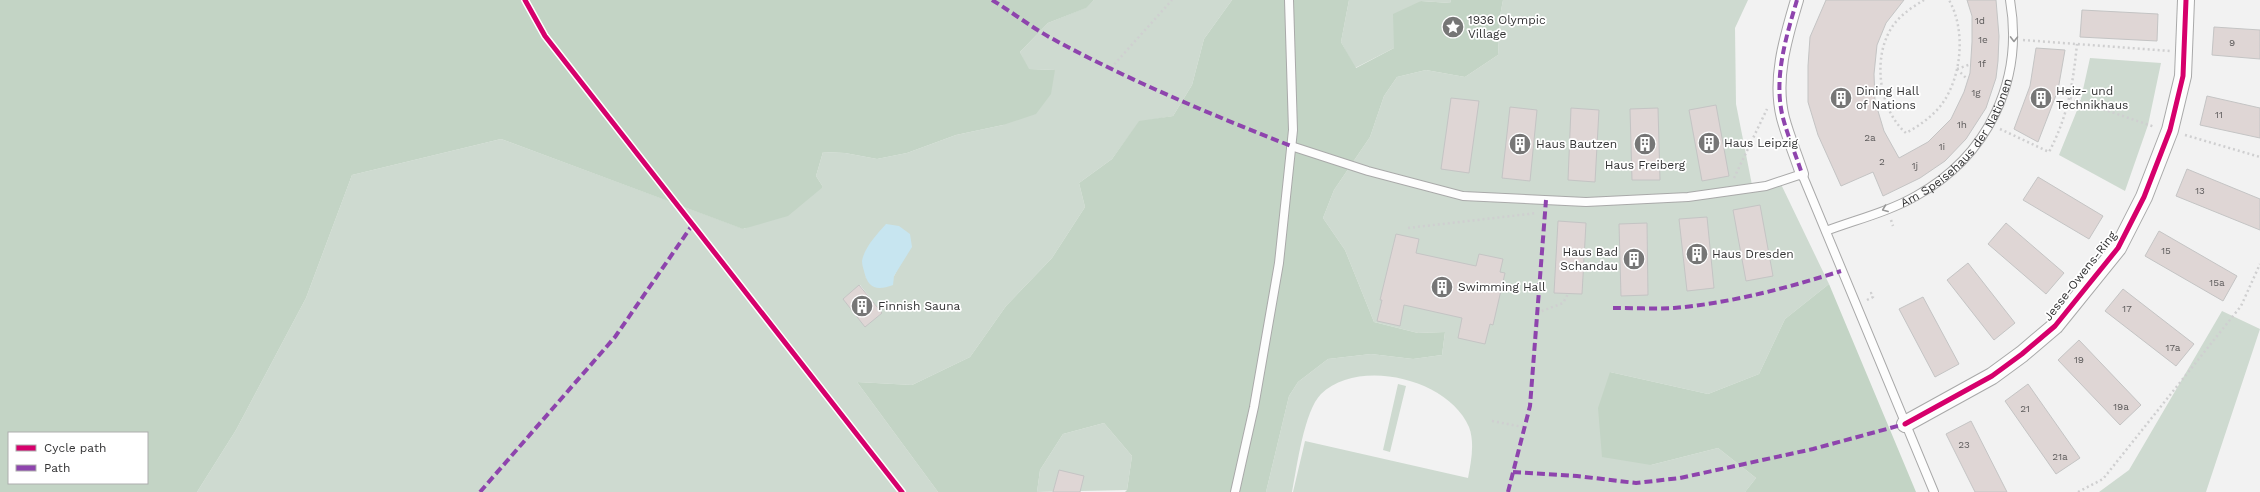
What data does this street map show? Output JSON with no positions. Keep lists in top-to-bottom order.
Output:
{
  "streets": {
    "street": ["Jesse-Owens-Ring"],
    "lane": ["Am Speisehaus der Nationen"]
  },
  "one_way": ["Am Speisehaus der Nationen"],
  "places": {
    "place": ["1936 Olympic Village"],
    "building": [
      "Dining Hall of Nations",
      "Heiz- und Technikhaus",
      "Haus Leipzig",
      "Haus Bautzen",
      "Haus Freiberg",
      "Haus Dresden",
      "Haus Bad Schandau",
      "Swimming Hall",
      "Finnish Sauna"
    ]
  },
  "house_numbers": [
    "1d",
    "1e",
    "9",
    "1f",
    "1g",
    "11",
    "1h",
    "2a",
    "1i",
    "2",
    "1j",
    "13",
    "15",
    "15a",
    "17",
    "17a",
    "19",
    "19a",
    "21",
    "23",
    "21a"
  ],
  "legend": ["Cycle path", "Path"]
}
